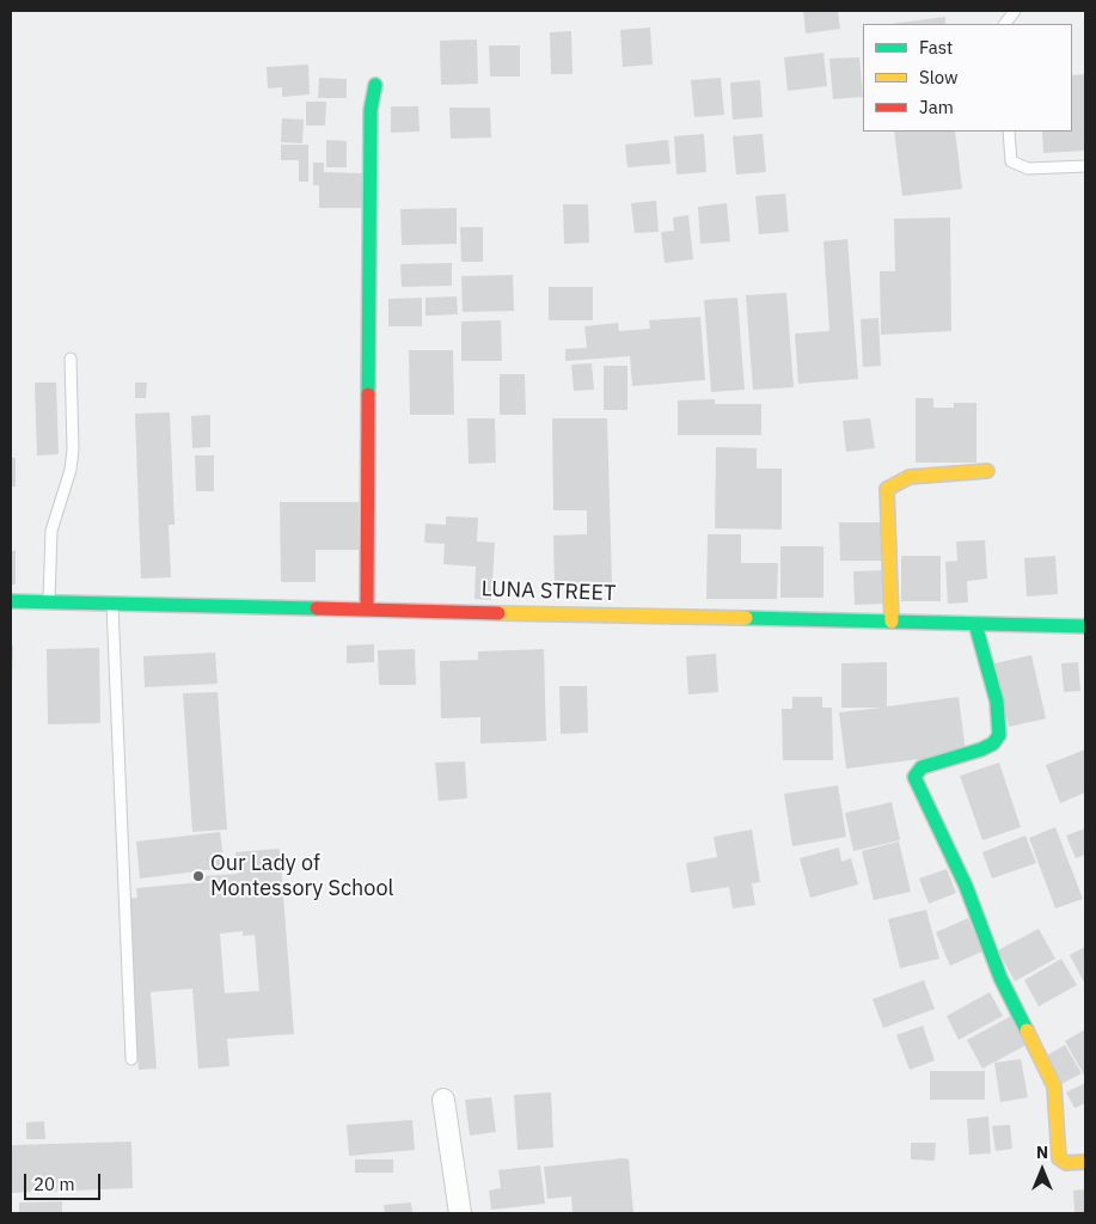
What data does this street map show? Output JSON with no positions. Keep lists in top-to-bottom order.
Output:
{
  "streets": {
    "street": ["LUNA STREET"]
  },
  "places": ["Our Lady of Montessory School"],
  "legend": ["Fast", "Slow", "Jam"],
  "scale_bar": "20 m",
  "north": "top"
}
